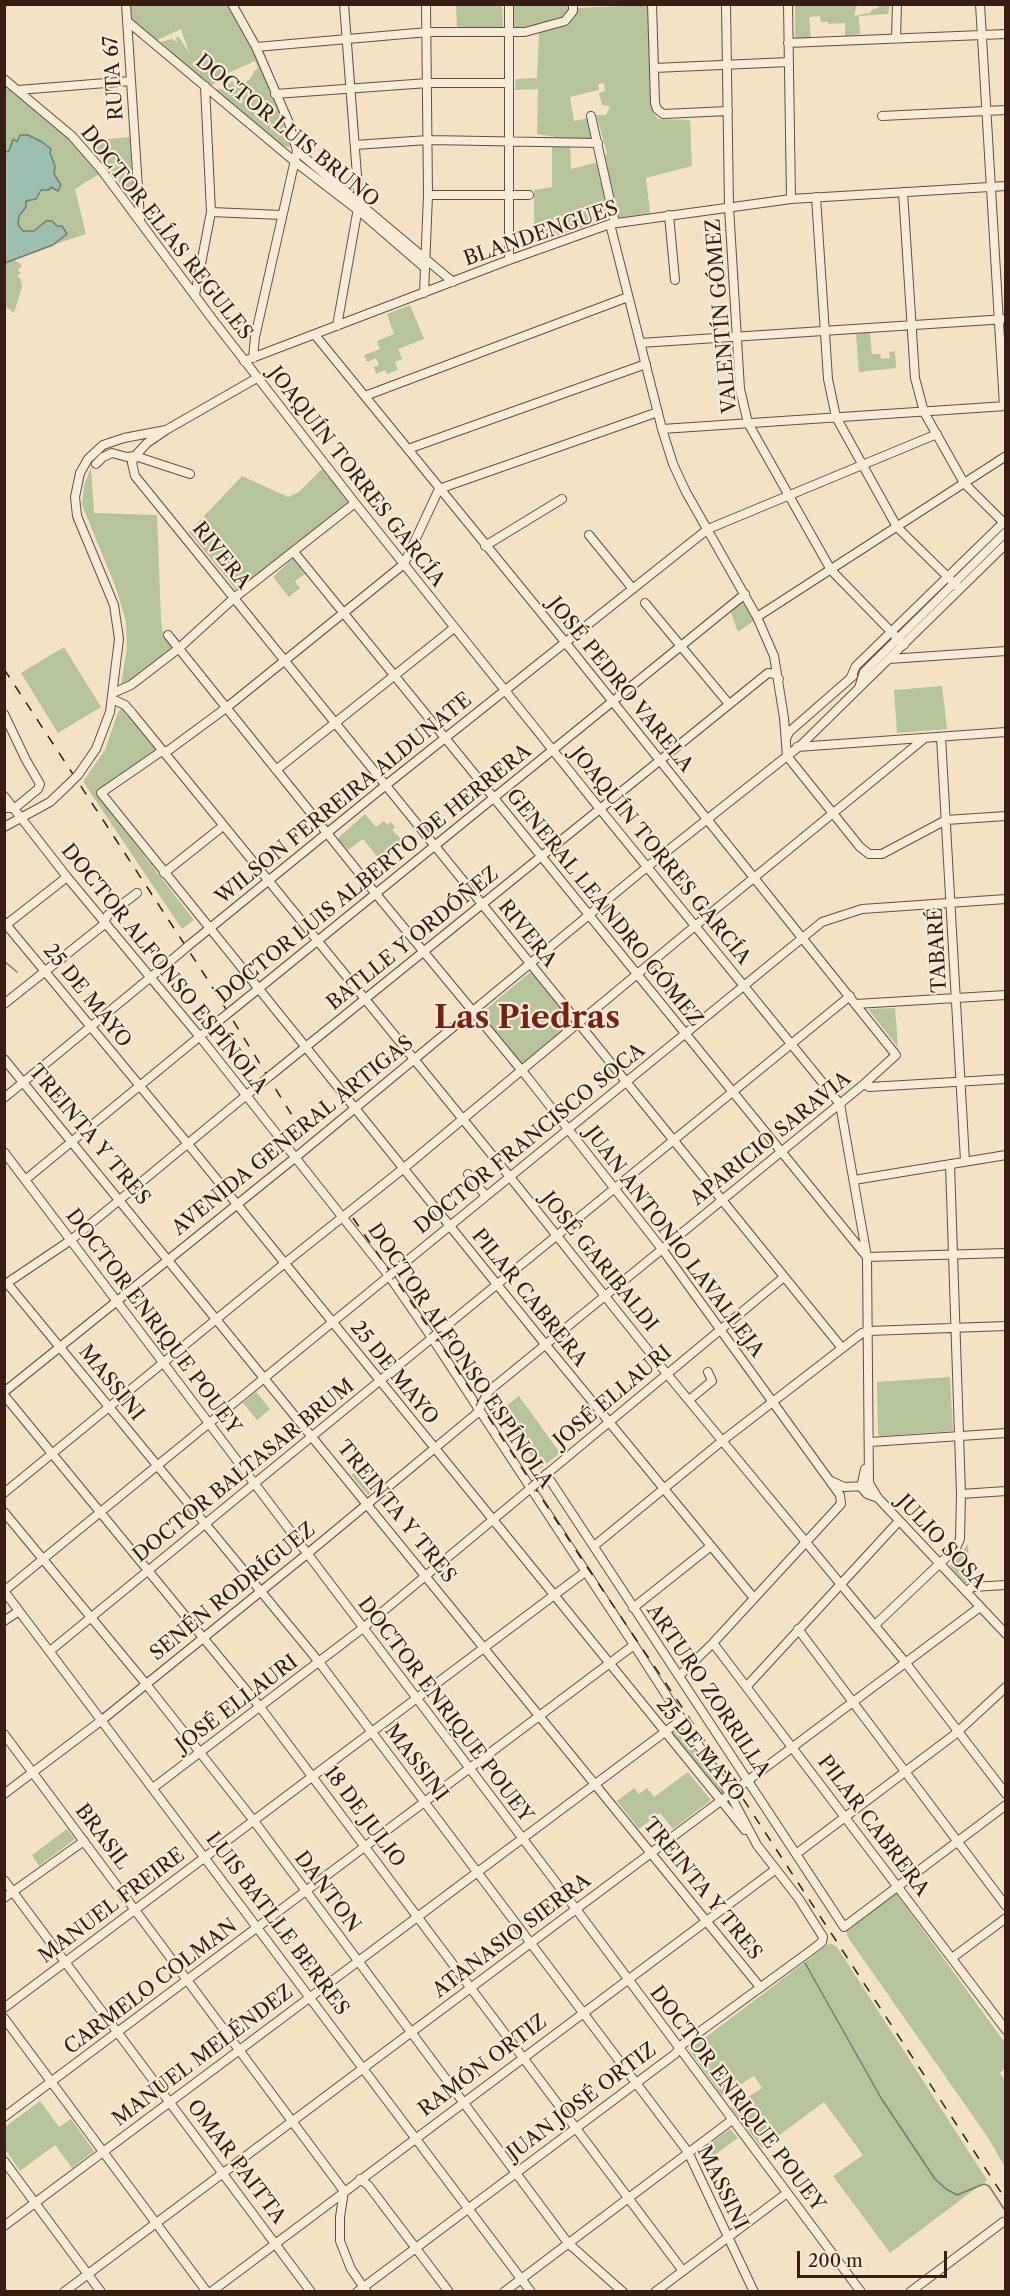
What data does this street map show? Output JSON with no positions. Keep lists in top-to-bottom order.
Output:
{
  "streets": {
    "street": [
      "RUTA 67",
      "DOCTOR LUIS BRUNO",
      "DOCTOR ELÍAS REGULES",
      "BLANDENGUES",
      "VALENTÍN GÓMEZ",
      "JOAQUÍN TORRES GARCÍA",
      "RIVERA",
      "JOSÉ PEDRO VARELA",
      "WILSON FERREIRA ALDUNATE",
      "DOCTOR LUIS ALBERTO DE HERRERA",
      "GENERAL LEANDRO GÓMEZ",
      "BATLLE Y ORDÓÑEZ",
      "TABARÉ",
      "DOCTOR ALFONSO ESPÍNOLA",
      "25 DE MAYO",
      "TREINTA Y TRES",
      "AVENIDA GENERAL ARTIGAS",
      "DOCTOR FRANCISCO SOCA",
      "APARICIO SARAVIA",
      "JUAN ANTONIO LAVALLEJA",
      "JOSÉ GARIBALDI",
      "PILAR CABRERA",
      "DOCTOR ENRIQUE POUEY",
      "MASSINI",
      "JOSÉ ELLAURI",
      "DOCTOR BALTASAR BRUM",
      "JULIO SOSA",
      "SENÉN RODRÍGUEZ",
      "ARTURO ZORRILLA",
      "18 DE JULIO",
      "BRASIL",
      "DANTON",
      "MANUEL FREIRE",
      "LUIS BATLLE BERRES",
      "ATANASIO SIERRA",
      "CARMELO COLMAN",
      "MANUEL MELÉNDEZ",
      "RAMÓN ORTIZ",
      "JUAN JOSÉ ORTIZ",
      "OMAR PAITTA"
    ]
  },
  "crossings": [
    ["RUTA 67", "DOCTOR LUIS BRUNO"],
    ["RUTA 67", "DOCTOR ELÍAS REGULES"],
    ["DOCTOR LUIS BRUNO", "BLANDENGUES"],
    ["DOCTOR ELÍAS REGULES", "BLANDENGUES"],
    ["DOCTOR ELÍAS REGULES", "JOAQUÍN TORRES GARCÍA"],
    ["BLANDENGUES", "VALENTÍN GÓMEZ"],
    ["BLANDENGUES", "JOAQUÍN TORRES GARCÍA"],
    ["BLANDENGUES", "JOSÉ PEDRO VARELA"],
    ["VALENTÍN GÓMEZ", "WILSON FERREIRA ALDUNATE"],
    ["JOAQUÍN TORRES GARCÍA", "WILSON FERREIRA ALDUNATE"],
    ["JOAQUÍN TORRES GARCÍA", "DOCTOR LUIS ALBERTO DE HERRERA"],
    ["JOAQUÍN TORRES GARCÍA", "GENERAL LEANDRO GÓMEZ"],
    ["JOAQUÍN TORRES GARCÍA", "BATLLE Y ORDÓÑEZ"],
    ["JOAQUÍN TORRES GARCÍA", "AVENIDA GENERAL ARTIGAS"],
    ["JOAQUÍN TORRES GARCÍA", "DOCTOR FRANCISCO SOCA"],
    ["JOAQUÍN TORRES GARCÍA", "APARICIO SARAVIA"],
    ["JOAQUÍN TORRES GARCÍA", "DOCTOR BALTASAR BRUM"],
    ["JOAQUÍN TORRES GARCÍA", "JULIO SOSA"],
    ["RIVERA", "WILSON FERREIRA ALDUNATE"],
    ["RIVERA", "DOCTOR LUIS ALBERTO DE HERRERA"],
    ["RIVERA", "BATLLE Y ORDÓÑEZ"],
    ["RIVERA", "AVENIDA GENERAL ARTIGAS"],
    ["RIVERA", "DOCTOR FRANCISCO SOCA"],
    ["RIVERA", "APARICIO SARAVIA"],
    ["RIVERA", "JOSÉ ELLAURI"],
    ["RIVERA", "DOCTOR BALTASAR BRUM"],
    ["JOSÉ PEDRO VARELA", "WILSON FERREIRA ALDUNATE"],
    ["JOSÉ PEDRO VARELA", "DOCTOR LUIS ALBERTO DE HERRERA"],
    ["JOSÉ PEDRO VARELA", "BATLLE Y ORDÓÑEZ"],
    ["JOSÉ PEDRO VARELA", "AVENIDA GENERAL ARTIGAS"],
    ["JOSÉ PEDRO VARELA", "DOCTOR FRANCISCO SOCA"],
    ["JOSÉ PEDRO VARELA", "APARICIO SARAVIA"],
    ["JOSÉ PEDRO VARELA", "DOCTOR BALTASAR BRUM"],
    ["WILSON FERREIRA ALDUNATE", "GENERAL LEANDRO GÓMEZ"],
    ["WILSON FERREIRA ALDUNATE", "DOCTOR ALFONSO ESPÍNOLA"],
    ["WILSON FERREIRA ALDUNATE", "25 DE MAYO"],
    ["WILSON FERREIRA ALDUNATE", "TREINTA Y TRES"],
    ["WILSON FERREIRA ALDUNATE", "JUAN ANTONIO LAVALLEJA"],
    ["WILSON FERREIRA ALDUNATE", "JOSÉ GARIBALDI"],
    ["WILSON FERREIRA ALDUNATE", "PILAR CABRERA"],
    ["DOCTOR LUIS ALBERTO DE HERRERA", "GENERAL LEANDRO GÓMEZ"],
    ["DOCTOR LUIS ALBERTO DE HERRERA", "DOCTOR ALFONSO ESPÍNOLA"],
    ["DOCTOR LUIS ALBERTO DE HERRERA", "25 DE MAYO"],
    ["DOCTOR LUIS ALBERTO DE HERRERA", "TREINTA Y TRES"],
    ["DOCTOR LUIS ALBERTO DE HERRERA", "JUAN ANTONIO LAVALLEJA"],
    ["DOCTOR LUIS ALBERTO DE HERRERA", "JOSÉ GARIBALDI"],
    ["DOCTOR LUIS ALBERTO DE HERRERA", "PILAR CABRERA"],
    ["DOCTOR LUIS ALBERTO DE HERRERA", "DOCTOR ENRIQUE POUEY"],
    ["GENERAL LEANDRO GÓMEZ", "BATLLE Y ORDÓÑEZ"],
    ["GENERAL LEANDRO GÓMEZ", "AVENIDA GENERAL ARTIGAS"],
    ["GENERAL LEANDRO GÓMEZ", "DOCTOR FRANCISCO SOCA"],
    ["GENERAL LEANDRO GÓMEZ", "APARICIO SARAVIA"],
    ["GENERAL LEANDRO GÓMEZ", "DOCTOR BALTASAR BRUM"],
    ["BATLLE Y ORDÓÑEZ", "DOCTOR ALFONSO ESPÍNOLA"],
    ["BATLLE Y ORDÓÑEZ", "25 DE MAYO"],
    ["BATLLE Y ORDÓÑEZ", "TREINTA Y TRES"],
    ["BATLLE Y ORDÓÑEZ", "JUAN ANTONIO LAVALLEJA"],
    ["BATLLE Y ORDÓÑEZ", "JOSÉ GARIBALDI"],
    ["BATLLE Y ORDÓÑEZ", "PILAR CABRERA"],
    ["BATLLE Y ORDÓÑEZ", "DOCTOR ENRIQUE POUEY"],
    ["BATLLE Y ORDÓÑEZ", "MASSINI"],
    ["TABARÉ", "DOCTOR FRANCISCO SOCA"],
    ["DOCTOR ALFONSO ESPÍNOLA", "25 DE MAYO"],
    ["DOCTOR ALFONSO ESPÍNOLA", "AVENIDA GENERAL ARTIGAS"],
    ["DOCTOR ALFONSO ESPÍNOLA", "DOCTOR FRANCISCO SOCA"],
    ["DOCTOR ALFONSO ESPÍNOLA", "APARICIO SARAVIA"],
    ["DOCTOR ALFONSO ESPÍNOLA", "JOSÉ ELLAURI"],
    ["DOCTOR ALFONSO ESPÍNOLA", "DOCTOR BALTASAR BRUM"],
    ["DOCTOR ALFONSO ESPÍNOLA", "SENÉN RODRÍGUEZ"],
    ["DOCTOR ALFONSO ESPÍNOLA", "MANUEL FREIRE"],
    ["DOCTOR ALFONSO ESPÍNOLA", "ATANASIO SIERRA"],
    ["DOCTOR ALFONSO ESPÍNOLA", "CARMELO COLMAN"],
    ["DOCTOR ALFONSO ESPÍNOLA", "MANUEL MELÉNDEZ"],
    ["DOCTOR ALFONSO ESPÍNOLA", "RAMÓN ORTIZ"],
    ["DOCTOR ALFONSO ESPÍNOLA", "JUAN JOSÉ ORTIZ"],
    ["25 DE MAYO", "AVENIDA GENERAL ARTIGAS"],
    ["25 DE MAYO", "DOCTOR FRANCISCO SOCA"],
    ["25 DE MAYO", "JOSÉ ELLAURI"],
    ["25 DE MAYO", "DOCTOR BALTASAR BRUM"],
    ["25 DE MAYO", "SENÉN RODRÍGUEZ"],
    ["25 DE MAYO", "MANUEL FREIRE"],
    ["25 DE MAYO", "ATANASIO SIERRA"],
    ["25 DE MAYO", "CARMELO COLMAN"],
    ["25 DE MAYO", "MANUEL MELÉNDEZ"],
    ["TREINTA Y TRES", "AVENIDA GENERAL ARTIGAS"],
    ["TREINTA Y TRES", "DOCTOR FRANCISCO SOCA"],
    ["TREINTA Y TRES", "JOSÉ ELLAURI"],
    ["TREINTA Y TRES", "DOCTOR BALTASAR BRUM"],
    ["TREINTA Y TRES", "SENÉN RODRÍGUEZ"],
    ["TREINTA Y TRES", "MANUEL FREIRE"],
    ["TREINTA Y TRES", "ATANASIO SIERRA"],
    ["TREINTA Y TRES", "CARMELO COLMAN"],
    ["TREINTA Y TRES", "MANUEL MELÉNDEZ"],
    ["TREINTA Y TRES", "RAMÓN ORTIZ"],
    ["TREINTA Y TRES", "JUAN JOSÉ ORTIZ"],
    ["AVENIDA GENERAL ARTIGAS", "JUAN ANTONIO LAVALLEJA"],
    ["AVENIDA GENERAL ARTIGAS", "JOSÉ GARIBALDI"],
    ["AVENIDA GENERAL ARTIGAS", "PILAR CABRERA"],
    ["AVENIDA GENERAL ARTIGAS", "DOCTOR ENRIQUE POUEY"],
    ["AVENIDA GENERAL ARTIGAS", "MASSINI"],
    ["AVENIDA GENERAL ARTIGAS", "18 DE JULIO"],
    ["DOCTOR FRANCISCO SOCA", "JUAN ANTONIO LAVALLEJA"],
    ["DOCTOR FRANCISCO SOCA", "JOSÉ GARIBALDI"],
    ["DOCTOR FRANCISCO SOCA", "PILAR CABRERA"],
    ["DOCTOR FRANCISCO SOCA", "DOCTOR ENRIQUE POUEY"],
    ["DOCTOR FRANCISCO SOCA", "MASSINI"],
    ["DOCTOR FRANCISCO SOCA", "18 DE JULIO"],
    ["DOCTOR FRANCISCO SOCA", "DANTON"],
    ["DOCTOR FRANCISCO SOCA", "LUIS BATLLE BERRES"],
    ["APARICIO SARAVIA", "JUAN ANTONIO LAVALLEJA"],
    ["APARICIO SARAVIA", "JOSÉ GARIBALDI"],
    ["APARICIO SARAVIA", "PILAR CABRERA"],
    ["APARICIO SARAVIA", "SENÉN RODRÍGUEZ"],
    ["JUAN ANTONIO LAVALLEJA", "JOSÉ GARIBALDI"],
    ["JUAN ANTONIO LAVALLEJA", "JOSÉ ELLAURI"],
    ["JUAN ANTONIO LAVALLEJA", "DOCTOR BALTASAR BRUM"],
    ["JOSÉ GARIBALDI", "PILAR CABRERA"],
    ["JOSÉ GARIBALDI", "JOSÉ ELLAURI"],
    ["JOSÉ GARIBALDI", "DOCTOR BALTASAR BRUM"],
    ["JOSÉ GARIBALDI", "ATANASIO SIERRA"],
    ["PILAR CABRERA", "JOSÉ ELLAURI"],
    ["PILAR CABRERA", "DOCTOR BALTASAR BRUM"],
    ["PILAR CABRERA", "ARTURO ZORRILLA"],
    ["PILAR CABRERA", "ATANASIO SIERRA"],
    ["DOCTOR ENRIQUE POUEY", "JOSÉ ELLAURI"],
    ["DOCTOR ENRIQUE POUEY", "DOCTOR BALTASAR BRUM"],
    ["DOCTOR ENRIQUE POUEY", "SENÉN RODRÍGUEZ"],
    ["DOCTOR ENRIQUE POUEY", "MANUEL FREIRE"],
    ["DOCTOR ENRIQUE POUEY", "ATANASIO SIERRA"],
    ["DOCTOR ENRIQUE POUEY", "CARMELO COLMAN"],
    ["DOCTOR ENRIQUE POUEY", "MANUEL MELÉNDEZ"],
    ["DOCTOR ENRIQUE POUEY", "RAMÓN ORTIZ"],
    ["DOCTOR ENRIQUE POUEY", "JUAN JOSÉ ORTIZ"],
    ["MASSINI", "JOSÉ ELLAURI"],
    ["MASSINI", "DOCTOR BALTASAR BRUM"],
    ["MASSINI", "SENÉN RODRÍGUEZ"],
    ["MASSINI", "MANUEL FREIRE"],
    ["MASSINI", "ATANASIO SIERRA"],
    ["MASSINI", "CARMELO COLMAN"],
    ["MASSINI", "MANUEL MELÉNDEZ"],
    ["MASSINI", "RAMÓN ORTIZ"],
    ["MASSINI", "JUAN JOSÉ ORTIZ"],
    ["JOSÉ ELLAURI", "ARTURO ZORRILLA"],
    ["JOSÉ ELLAURI", "18 DE JULIO"],
    ["JOSÉ ELLAURI", "DANTON"],
    ["JOSÉ ELLAURI", "LUIS BATLLE BERRES"],
    ["DOCTOR BALTASAR BRUM", "18 DE JULIO"],
    ["DOCTOR BALTASAR BRUM", "DANTON"],
    ["DOCTOR BALTASAR BRUM", "LUIS BATLLE BERRES"],
    ["JULIO SOSA", "ATANASIO SIERRA"],
    ["SENÉN RODRÍGUEZ", "18 DE JULIO"],
    ["SENÉN RODRÍGUEZ", "BRASIL"],
    ["SENÉN RODRÍGUEZ", "DANTON"],
    ["SENÉN RODRÍGUEZ", "LUIS BATLLE BERRES"],
    ["ARTURO ZORRILLA", "ATANASIO SIERRA"],
    ["18 DE JULIO", "MANUEL FREIRE"],
    ["18 DE JULIO", "ATANASIO SIERRA"],
    ["18 DE JULIO", "CARMELO COLMAN"],
    ["18 DE JULIO", "MANUEL MELÉNDEZ"],
    ["18 DE JULIO", "RAMÓN ORTIZ"],
    ["18 DE JULIO", "JUAN JOSÉ ORTIZ"],
    ["BRASIL", "MANUEL FREIRE"],
    ["BRASIL", "ATANASIO SIERRA"],
    ["BRASIL", "CARMELO COLMAN"],
    ["BRASIL", "MANUEL MELÉNDEZ"],
    ["BRASIL", "RAMÓN ORTIZ"],
    ["DANTON", "MANUEL FREIRE"],
    ["DANTON", "ATANASIO SIERRA"],
    ["DANTON", "CARMELO COLMAN"],
    ["DANTON", "MANUEL MELÉNDEZ"],
    ["DANTON", "RAMÓN ORTIZ"],
    ["DANTON", "JUAN JOSÉ ORTIZ"],
    ["MANUEL FREIRE", "LUIS BATLLE BERRES"],
    ["MANUEL FREIRE", "OMAR PAITTA"],
    ["LUIS BATLLE BERRES", "ATANASIO SIERRA"],
    ["LUIS BATLLE BERRES", "CARMELO COLMAN"],
    ["LUIS BATLLE BERRES", "MANUEL MELÉNDEZ"],
    ["LUIS BATLLE BERRES", "RAMÓN ORTIZ"],
    ["LUIS BATLLE BERRES", "JUAN JOSÉ ORTIZ"],
    ["ATANASIO SIERRA", "OMAR PAITTA"],
    ["CARMELO COLMAN", "OMAR PAITTA"],
    ["MANUEL MELÉNDEZ", "OMAR PAITTA"],
    ["RAMÓN ORTIZ", "OMAR PAITTA"]
  ],
  "districts": ["Las Piedras"],
  "scale_bar": "200 m"
}
